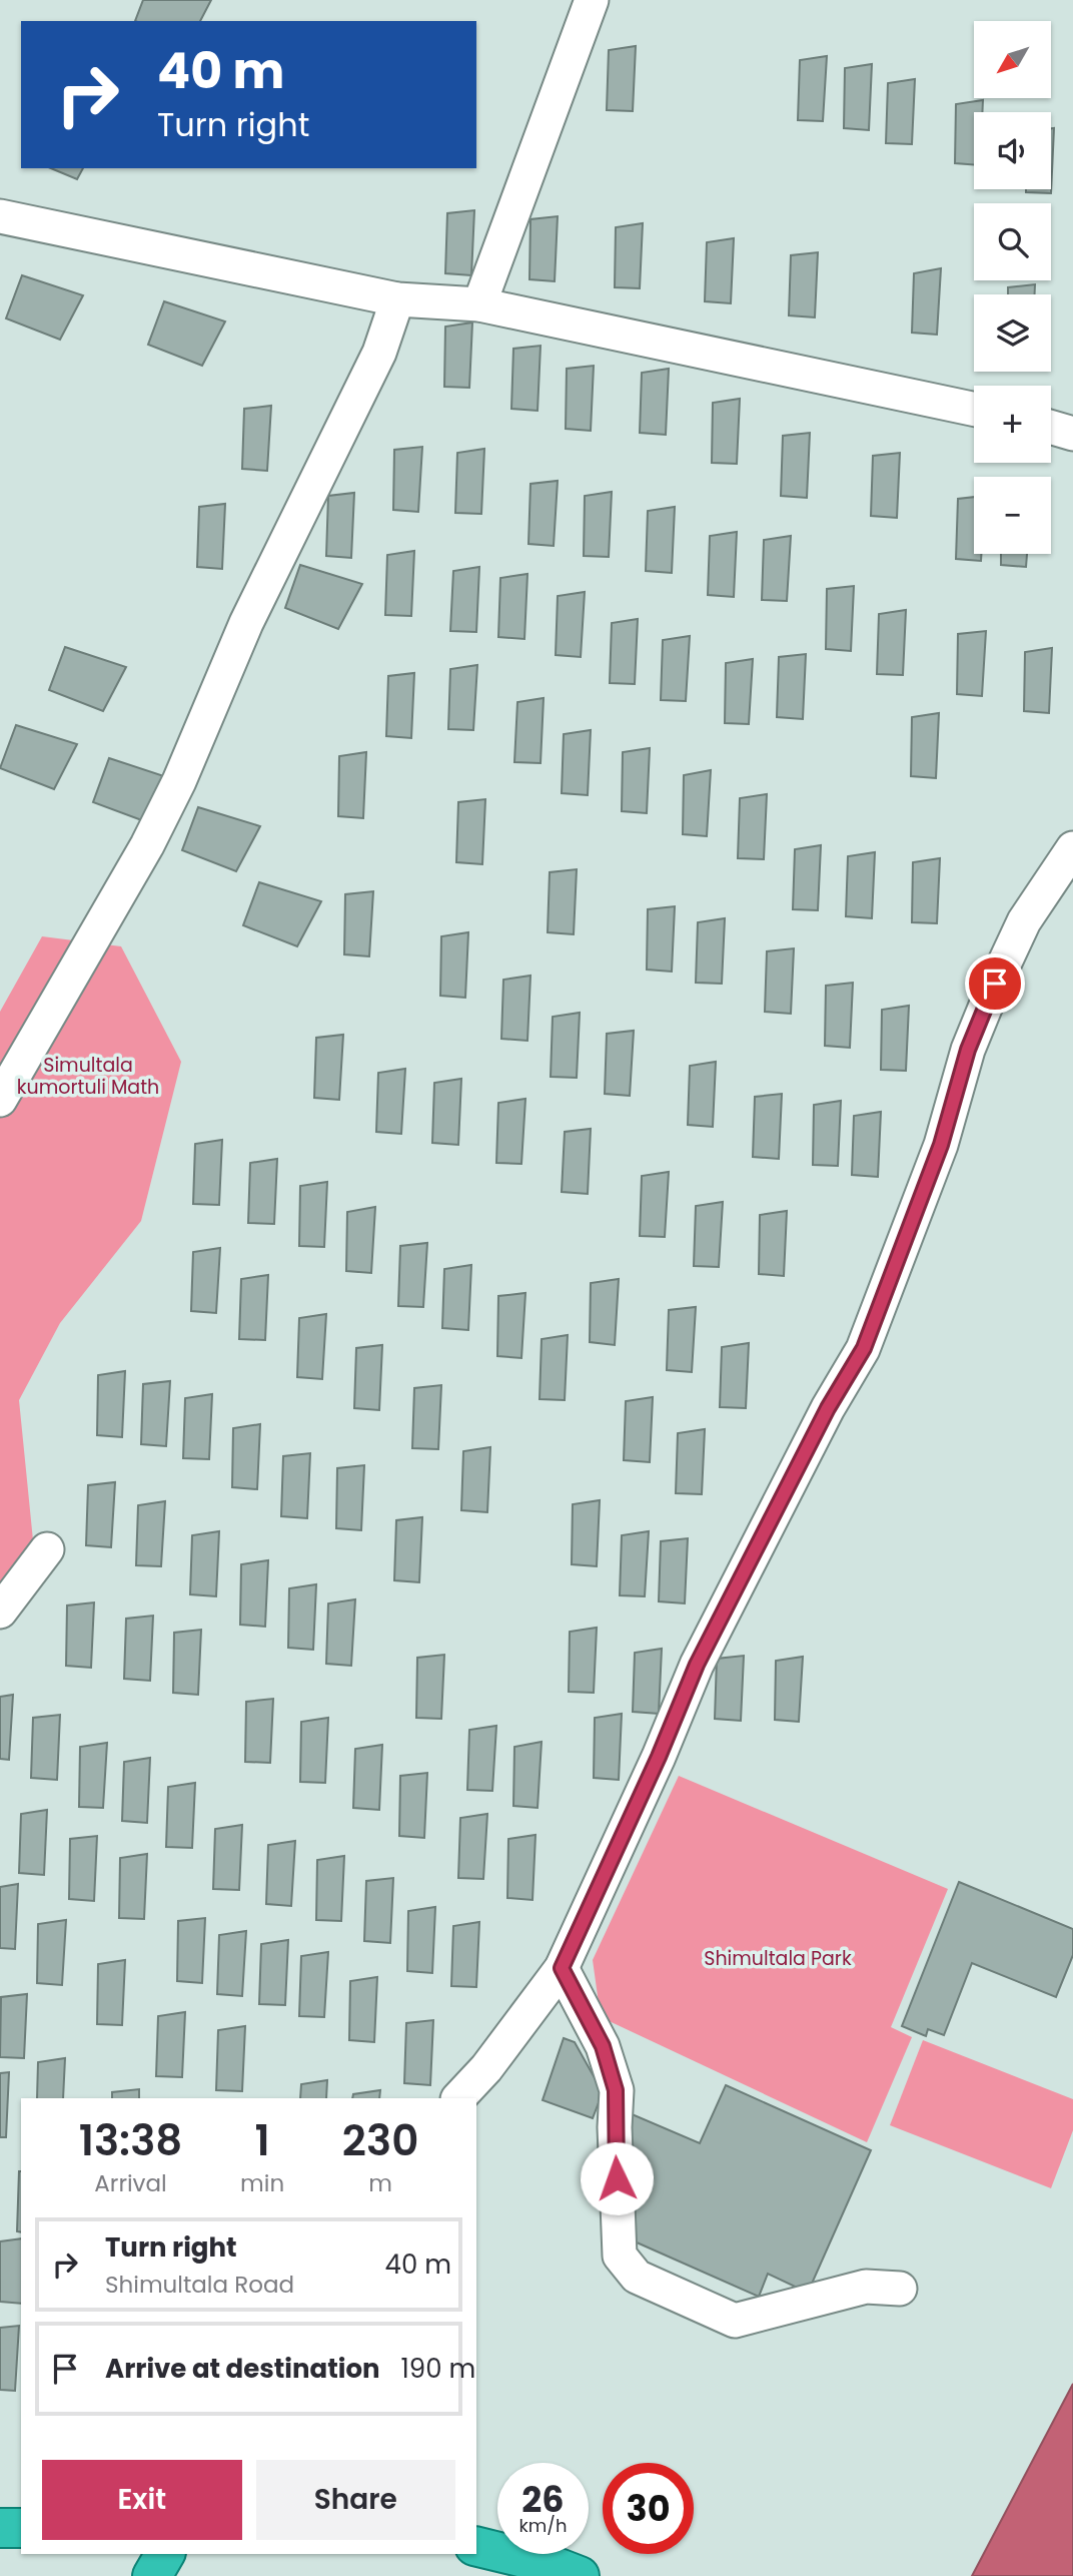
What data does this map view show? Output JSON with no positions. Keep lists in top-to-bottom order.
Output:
{
  "parks": ["Simultala kumortuli Math", "Shimultala Park"],
  "north": "bottom left",
  "page": {
    "map_buttons": ["+", "−"],
    "turn": ["40 m", "Turn right"],
    "eta": [
      "13:38",
      "Arrival",
      "1",
      "min",
      "230",
      "m"
    ],
    "list": [
      {
        "name": "Turn right",
        "note": "Shimultala Road",
        "value": "40 m"
      },
      {
        "name": "Arrive at destination",
        "value": "190 m"
      }
    ],
    "buttons": ["Exit", "Share"],
    "speed": "26 km/h",
    "limit": "30"
  }
}
